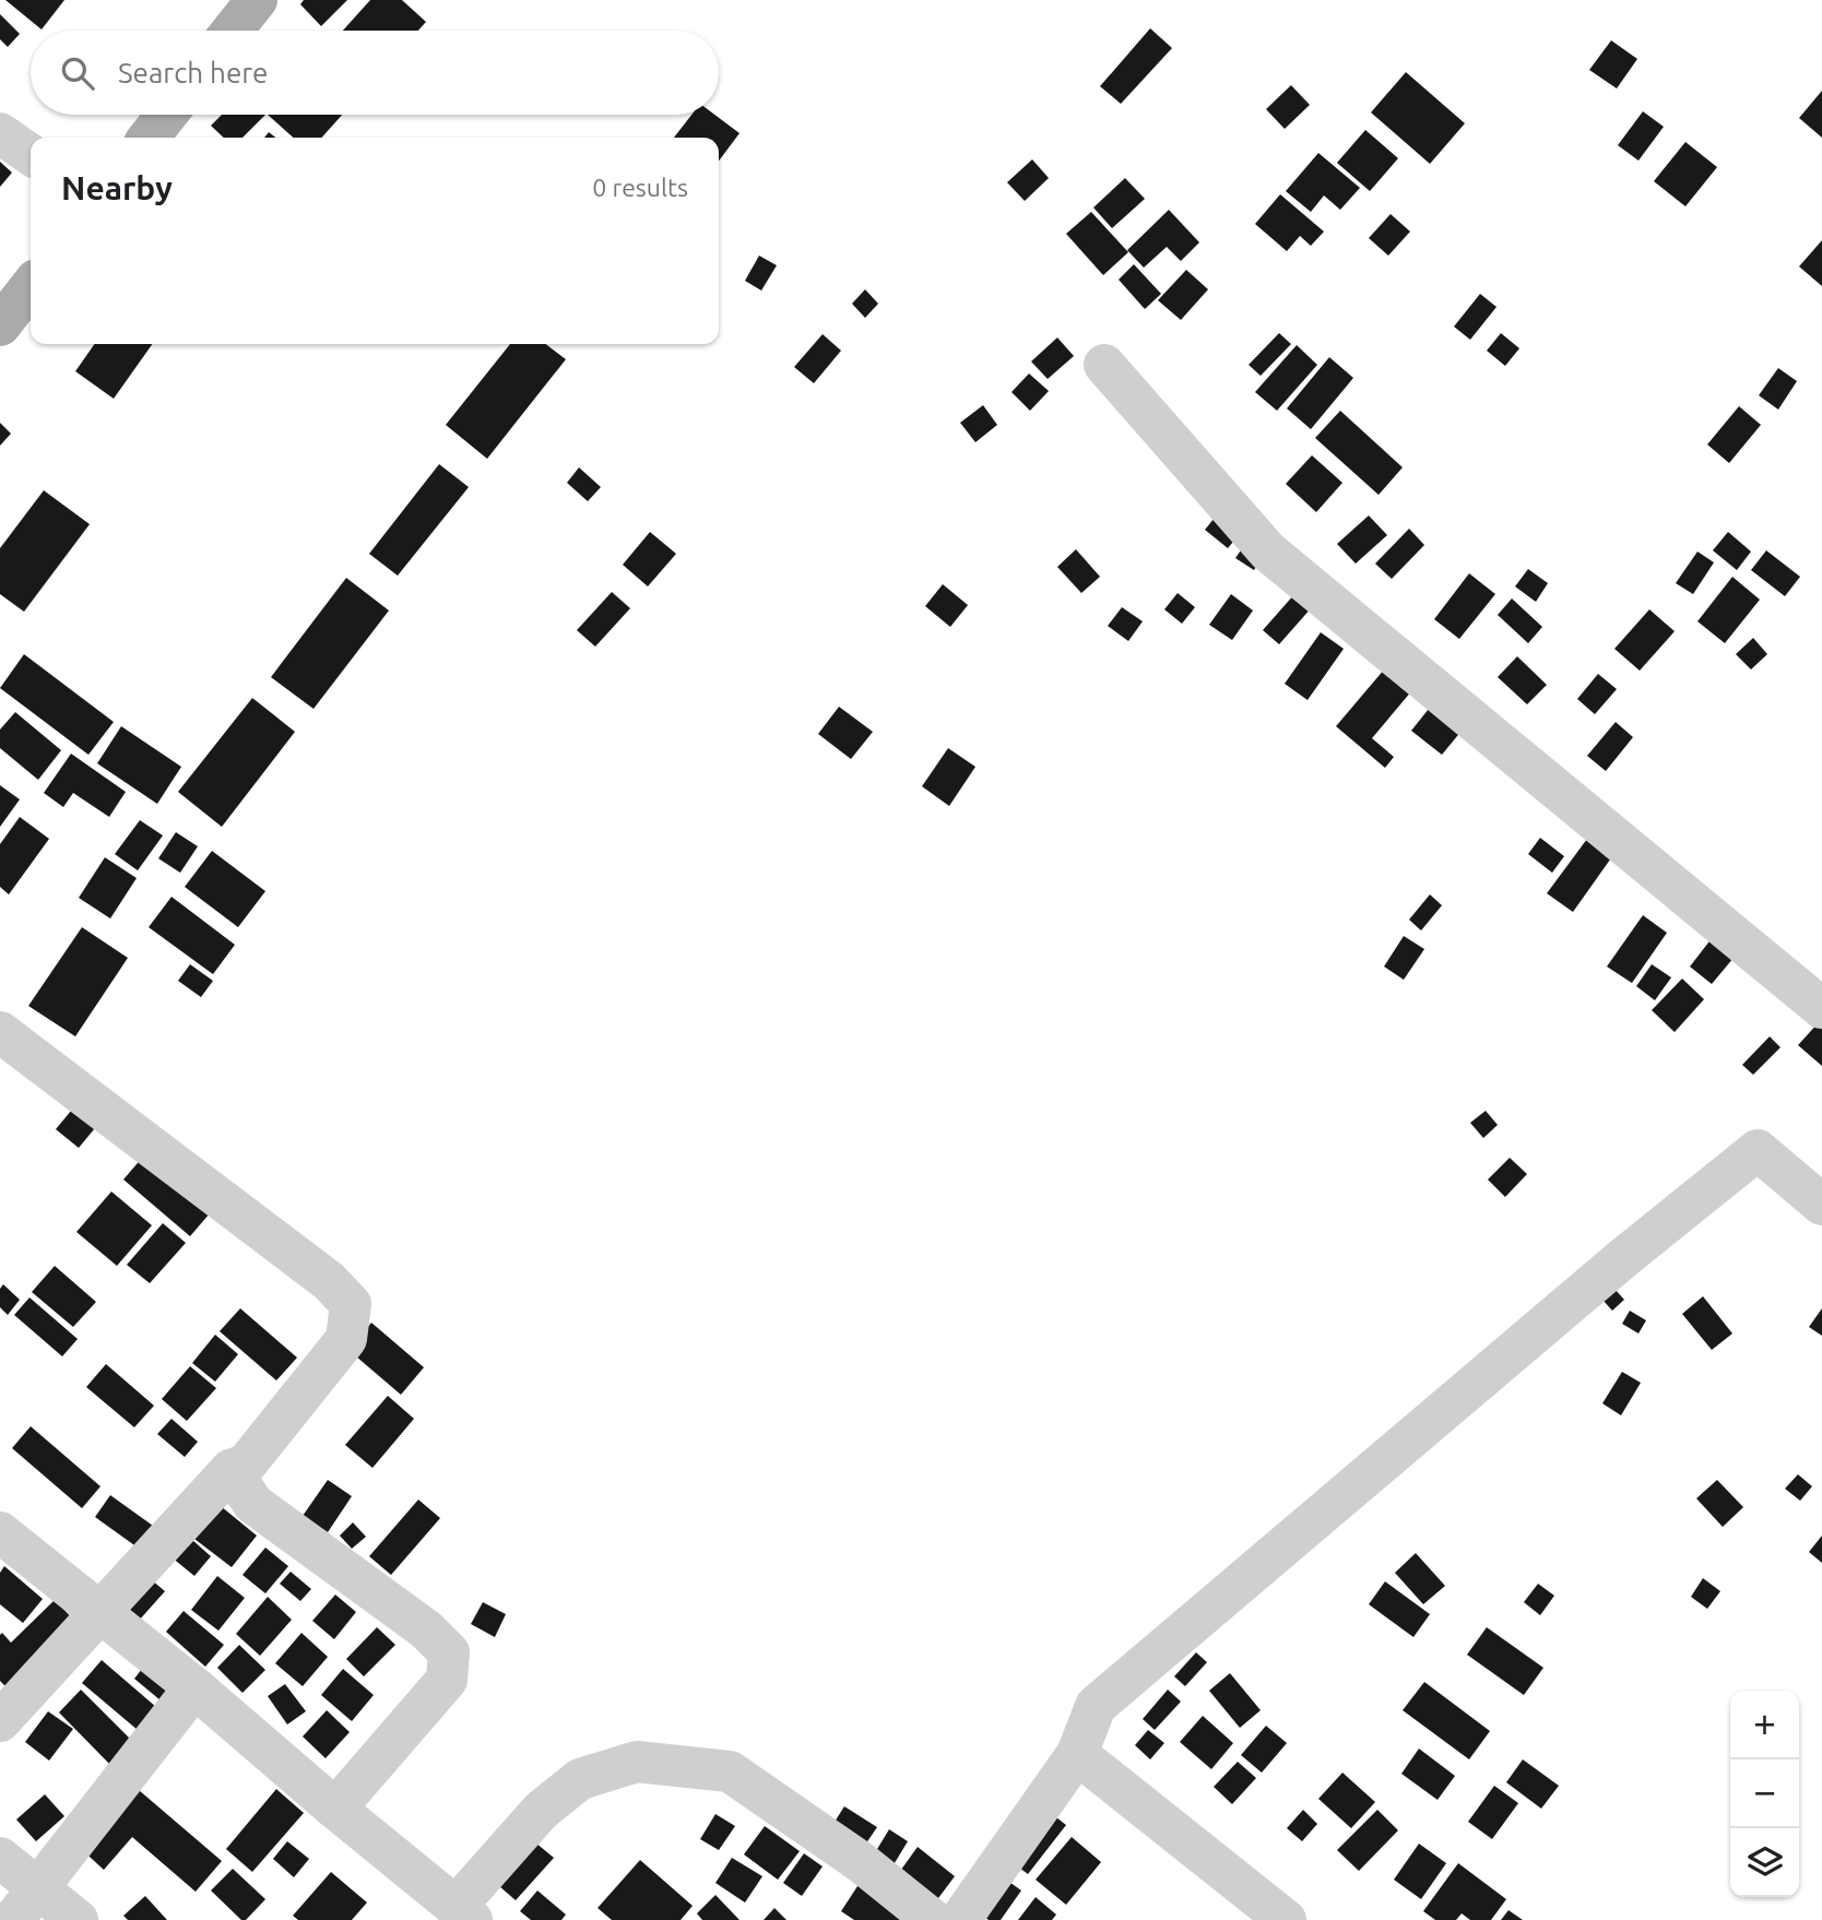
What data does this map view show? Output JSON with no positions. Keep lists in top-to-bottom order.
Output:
{
  "page": {
    "search": "Search here",
    "heading": ["Nearby", "0 results"],
    "map_buttons": ["+", "−"]
  }
}
